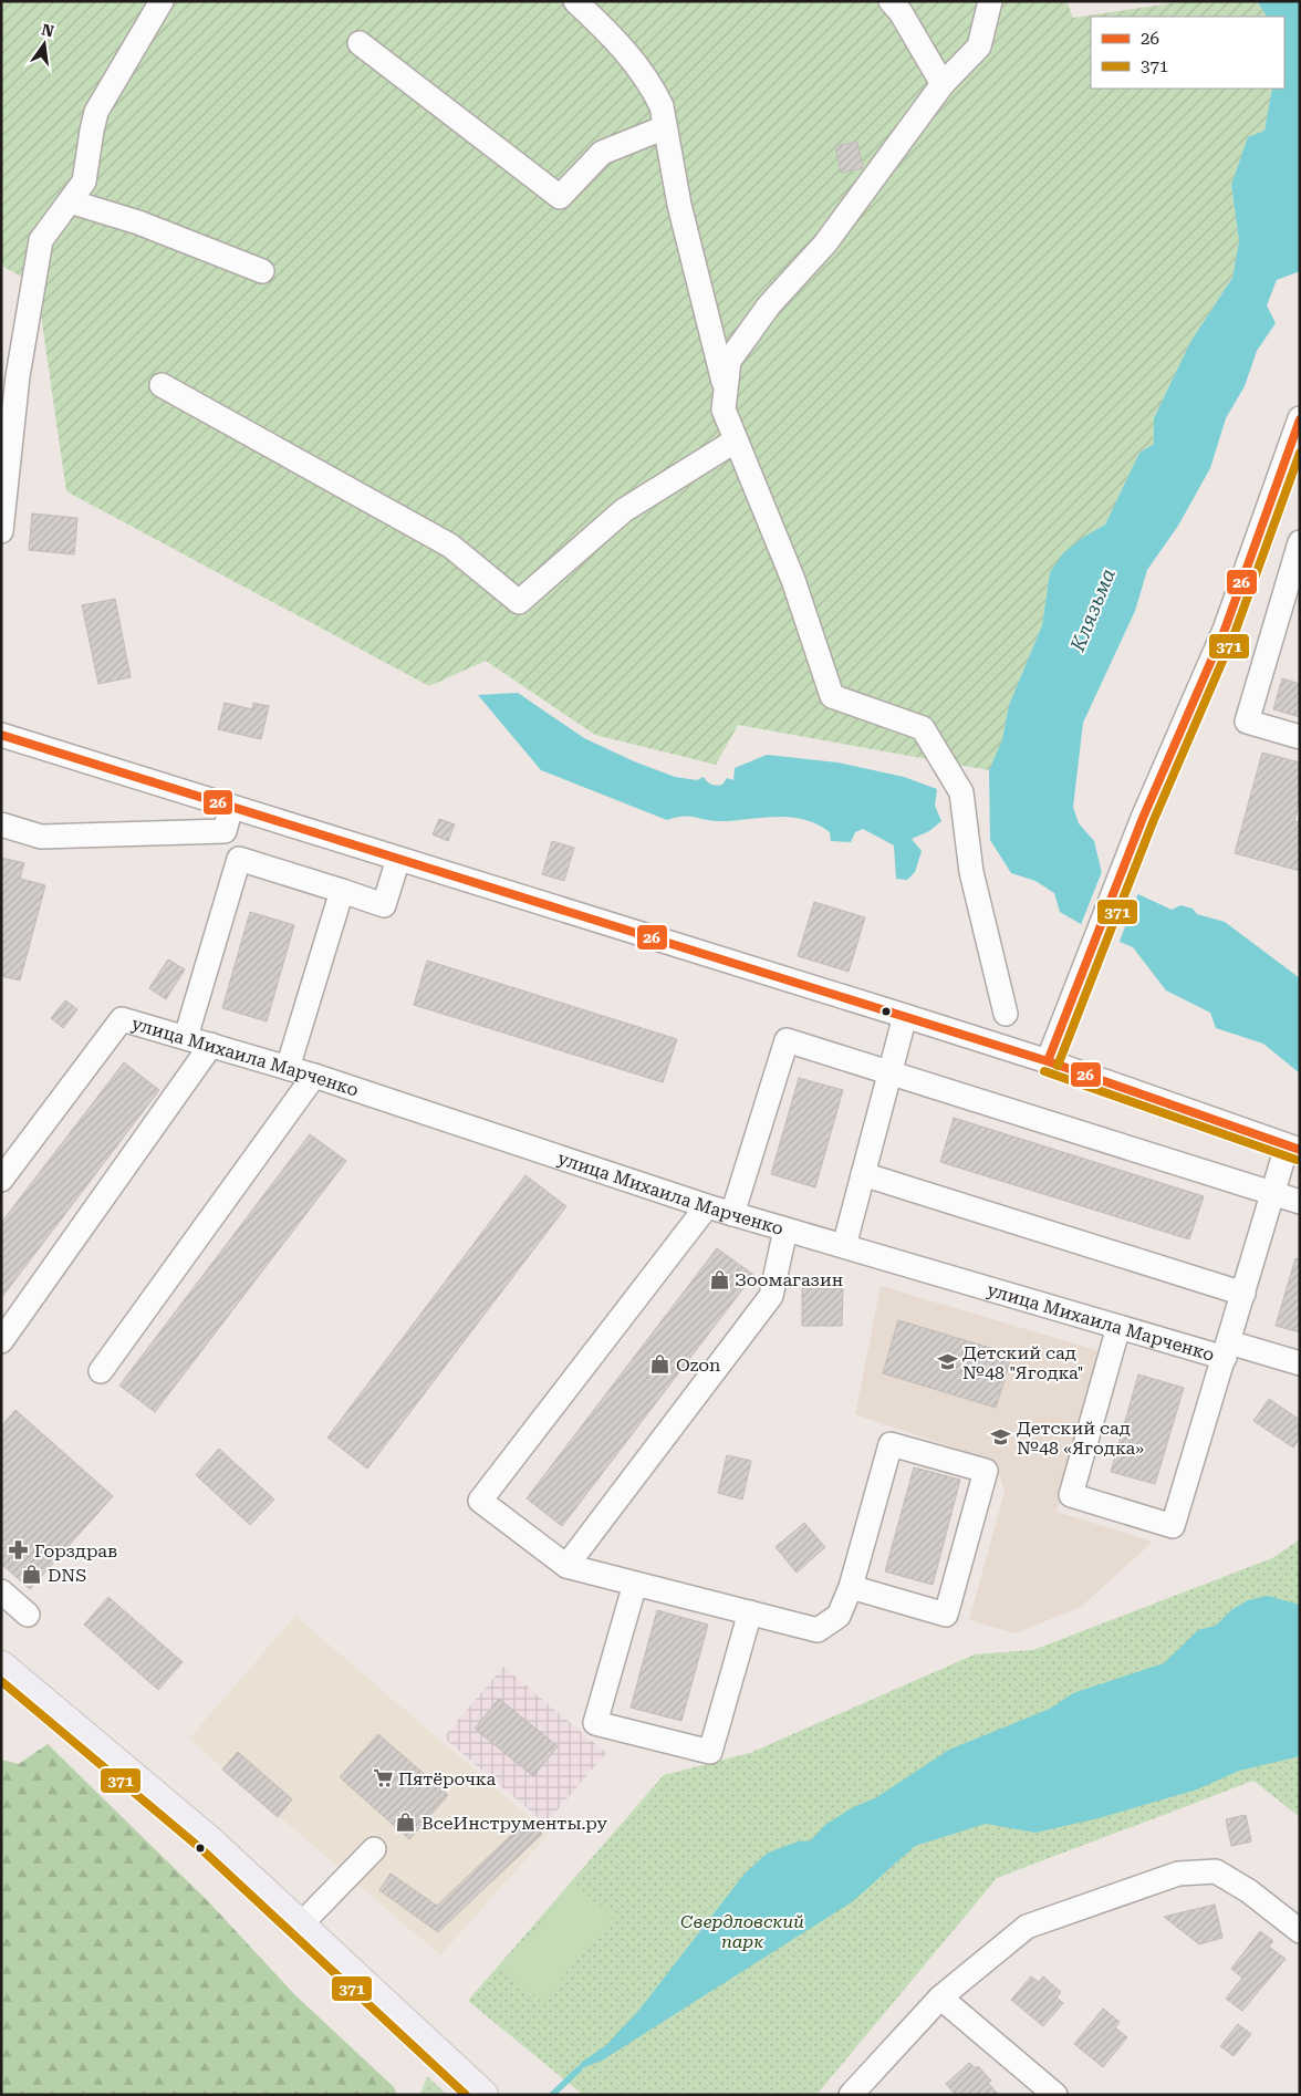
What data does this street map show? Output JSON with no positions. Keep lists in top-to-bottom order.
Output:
{
  "streets": {
    "street": ["улица Михаила Марченко"]
  },
  "water": ["Клязьма"],
  "parks": ["Свердловский парк"],
  "places": {
    "shop": [
      "Зоомагазин",
      "Ozon",
      "DNS",
      "ВсеИнструменты.ру"
    ],
    "school or university": ["Детский сад №48 \"Ягодка\"", "Детский сад №48 «Ягодка»"],
    "pharmacy": ["Горздрав"],
    "supermarket": ["Пятёрочка"]
  },
  "lines": ["transit line 26", "transit line 371"],
  "legend": ["26", "371"],
  "north": "top"
}
